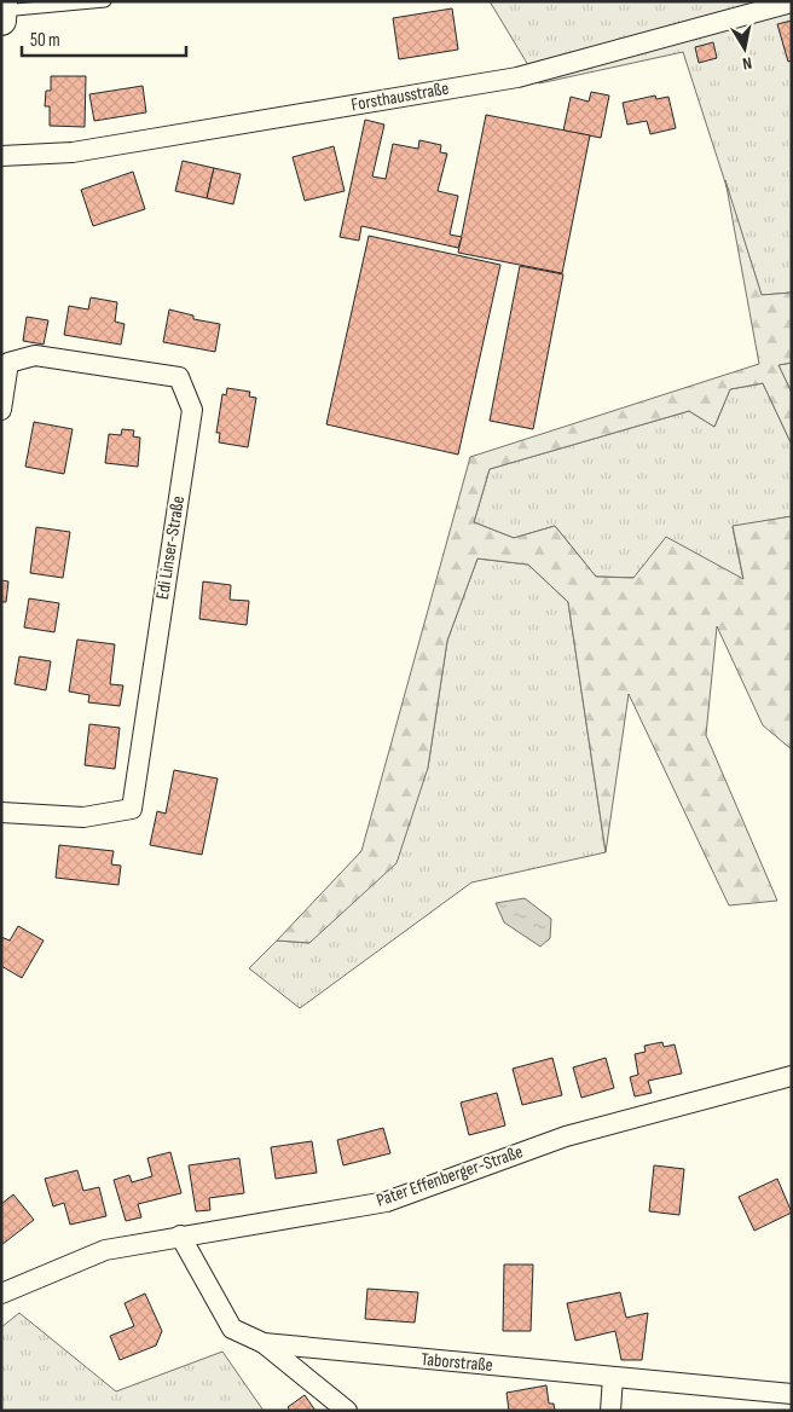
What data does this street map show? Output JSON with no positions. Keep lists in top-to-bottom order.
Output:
{
  "streets": {
    "street": [
      "Forsthausstraße",
      "Edi Linser-Straße",
      "Pater Effenberger-Straße",
      "Taborstraße"
    ]
  },
  "crossings": [
    ["Pater Effenberger-Straße", "Taborstraße"]
  ],
  "scale_bar": "50 m",
  "north": "bottom"
}
